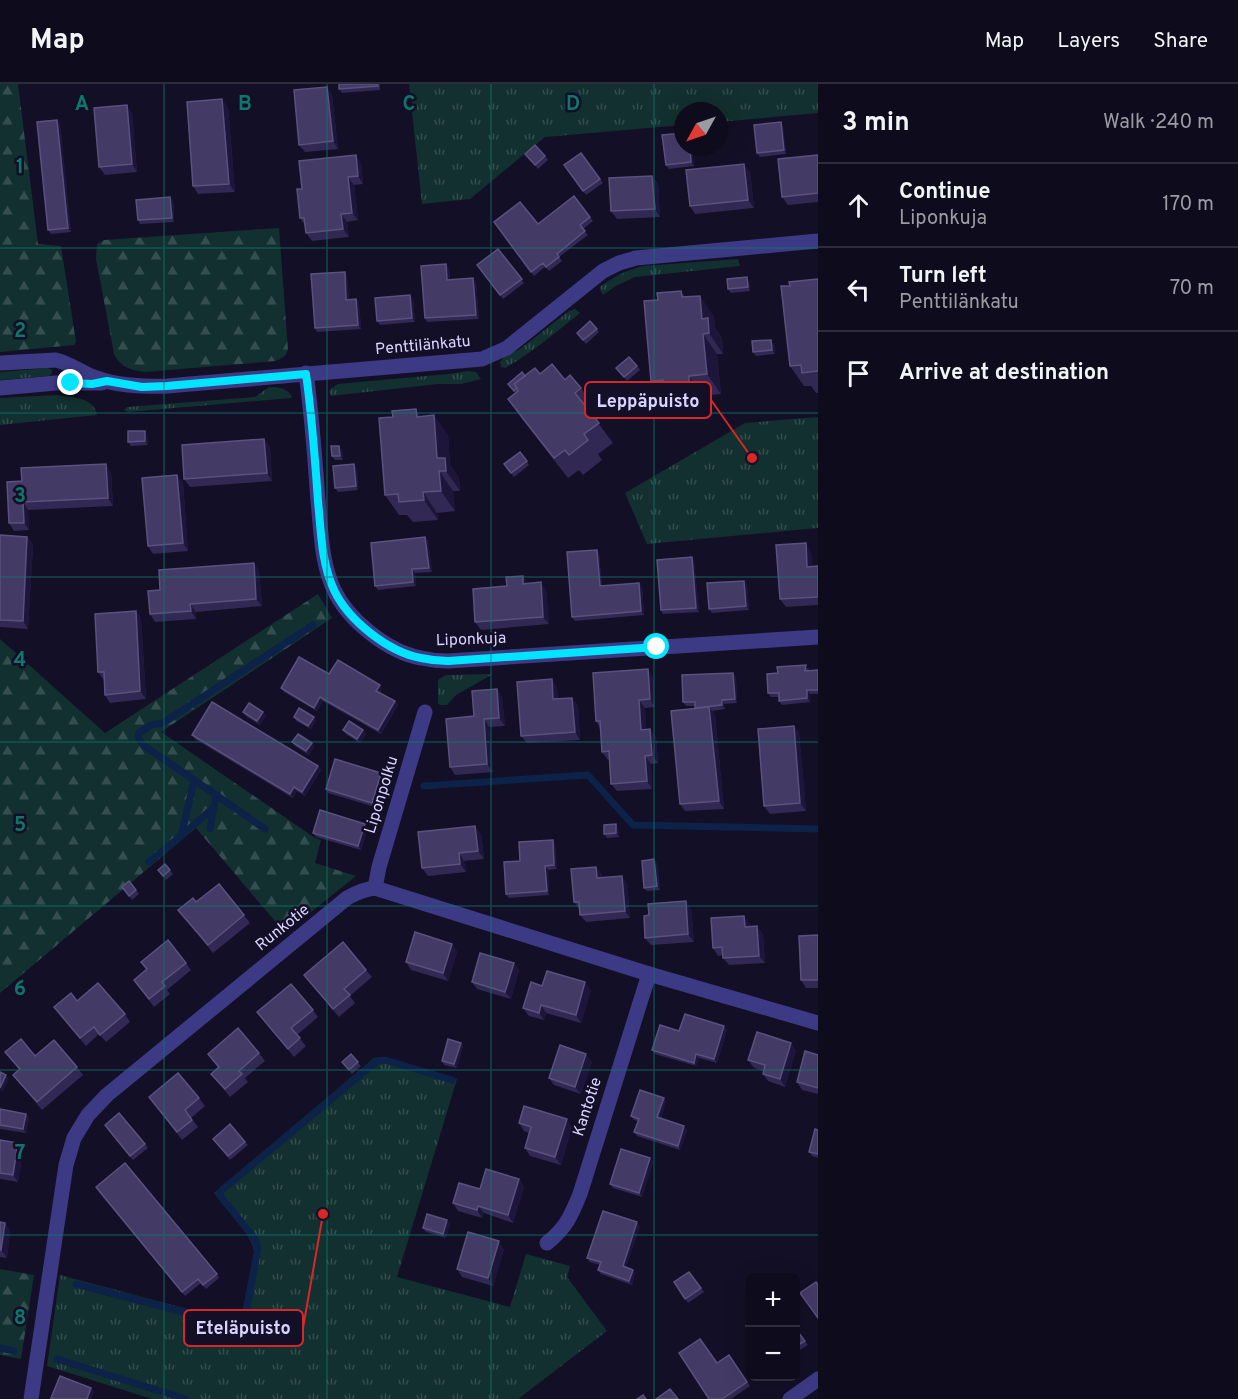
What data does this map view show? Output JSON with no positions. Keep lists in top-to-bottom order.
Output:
{
  "streets": {
    "street": [
      "Penttilänkatu",
      "Liponkuja",
      "Liponpolku",
      "Runkotie",
      "Kantotie"
    ]
  },
  "crossings": [
    ["Penttilänkatu", "Liponkuja"],
    ["Liponpolku", "Runkotie"]
  ],
  "places": ["Leppäpuisto", "Eteläpuisto"],
  "north": "bottom left",
  "page": {
    "header": "Map",
    "nav": ["Map", "Layers", "Share"],
    "heading": ["3 min", "Walk · 240 m"],
    "list": [
      ["Continue", "Liponkuja", "170 m"],
      ["Turn left", "Penttilänkatu", "70 m"],
      "Arrive at destination"
    ],
    "map_buttons": ["+", "−"]
  },
  "grid": {
    "columns": [
      "A",
      "B",
      "C",
      "D"
    ],
    "rows": [
      "1",
      "2",
      "3",
      "4",
      "5",
      "6",
      "7",
      "8"
    ]
  }
}
